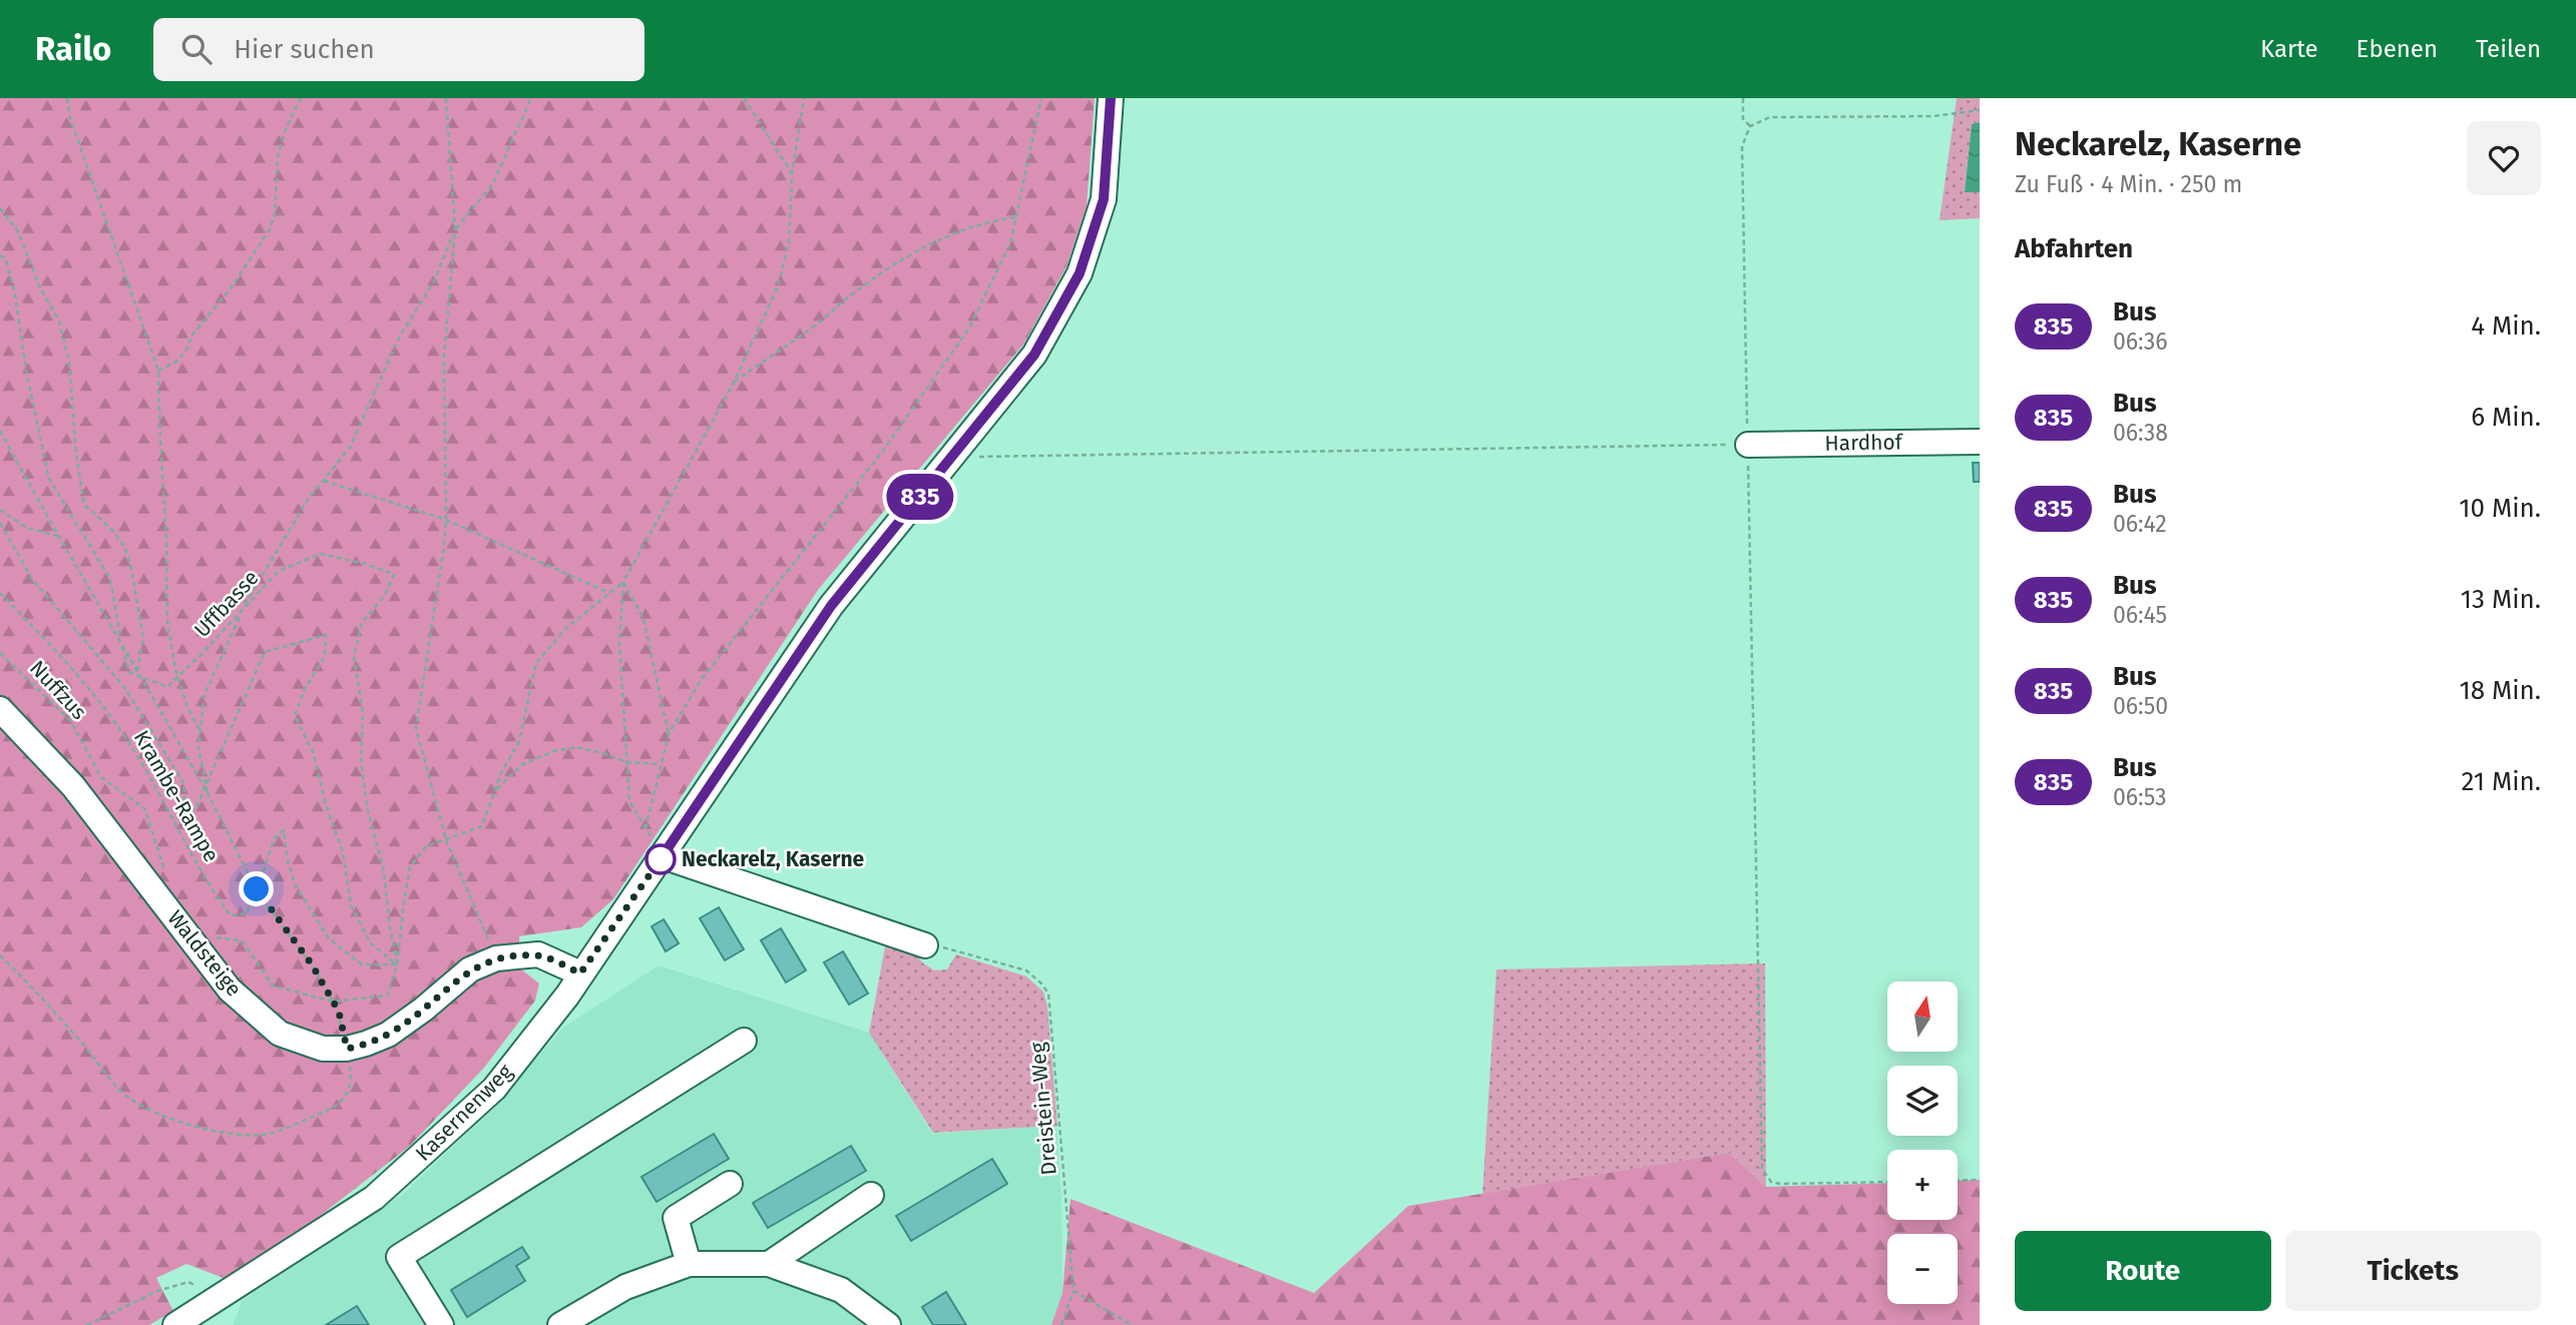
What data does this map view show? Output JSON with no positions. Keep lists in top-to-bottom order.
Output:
{
  "streets": {
    "street": ["Hardhof", "Waldsteige", "Kasernenweg"],
    "path": [
      "Uffbasse",
      "Nuffzus",
      "Krambe-Rampe",
      "Dreistein-Weg"
    ]
  },
  "crossings": [
    ["Uffbasse", "Krambe-Rampe"],
    ["Waldsteige", "Kasernenweg"]
  ],
  "places": ["Neckarelz, Kaserne"],
  "lines": ["bus line 835"],
  "north": "top",
  "page": {
    "header": "Railo",
    "search": "Hier suchen",
    "nav": ["Karte", "Ebenen", "Teilen"],
    "on_map": "835",
    "heading": [
      ["Neckarelz, Kaserne", "Zu Fuß · 4 Min. · 250 m"],
      "Abfahrten"
    ],
    "list": [
      {
        "mark": "835",
        "name": "Bus",
        "note": "06:36",
        "value": "4 Min."
      },
      {
        "mark": "835",
        "name": "Bus",
        "note": "06:38",
        "value": "6 Min."
      },
      {
        "mark": "835",
        "name": "Bus",
        "note": "06:42",
        "value": "10 Min."
      },
      {
        "mark": "835",
        "name": "Bus",
        "note": "06:45",
        "value": "13 Min."
      },
      {
        "mark": "835",
        "name": "Bus",
        "note": "06:50",
        "value": "18 Min."
      },
      {
        "mark": "835",
        "name": "Bus",
        "note": "06:53",
        "value": "21 Min."
      }
    ],
    "map_buttons": ["+", "−"],
    "buttons": ["Route", "Tickets"]
  }
}
